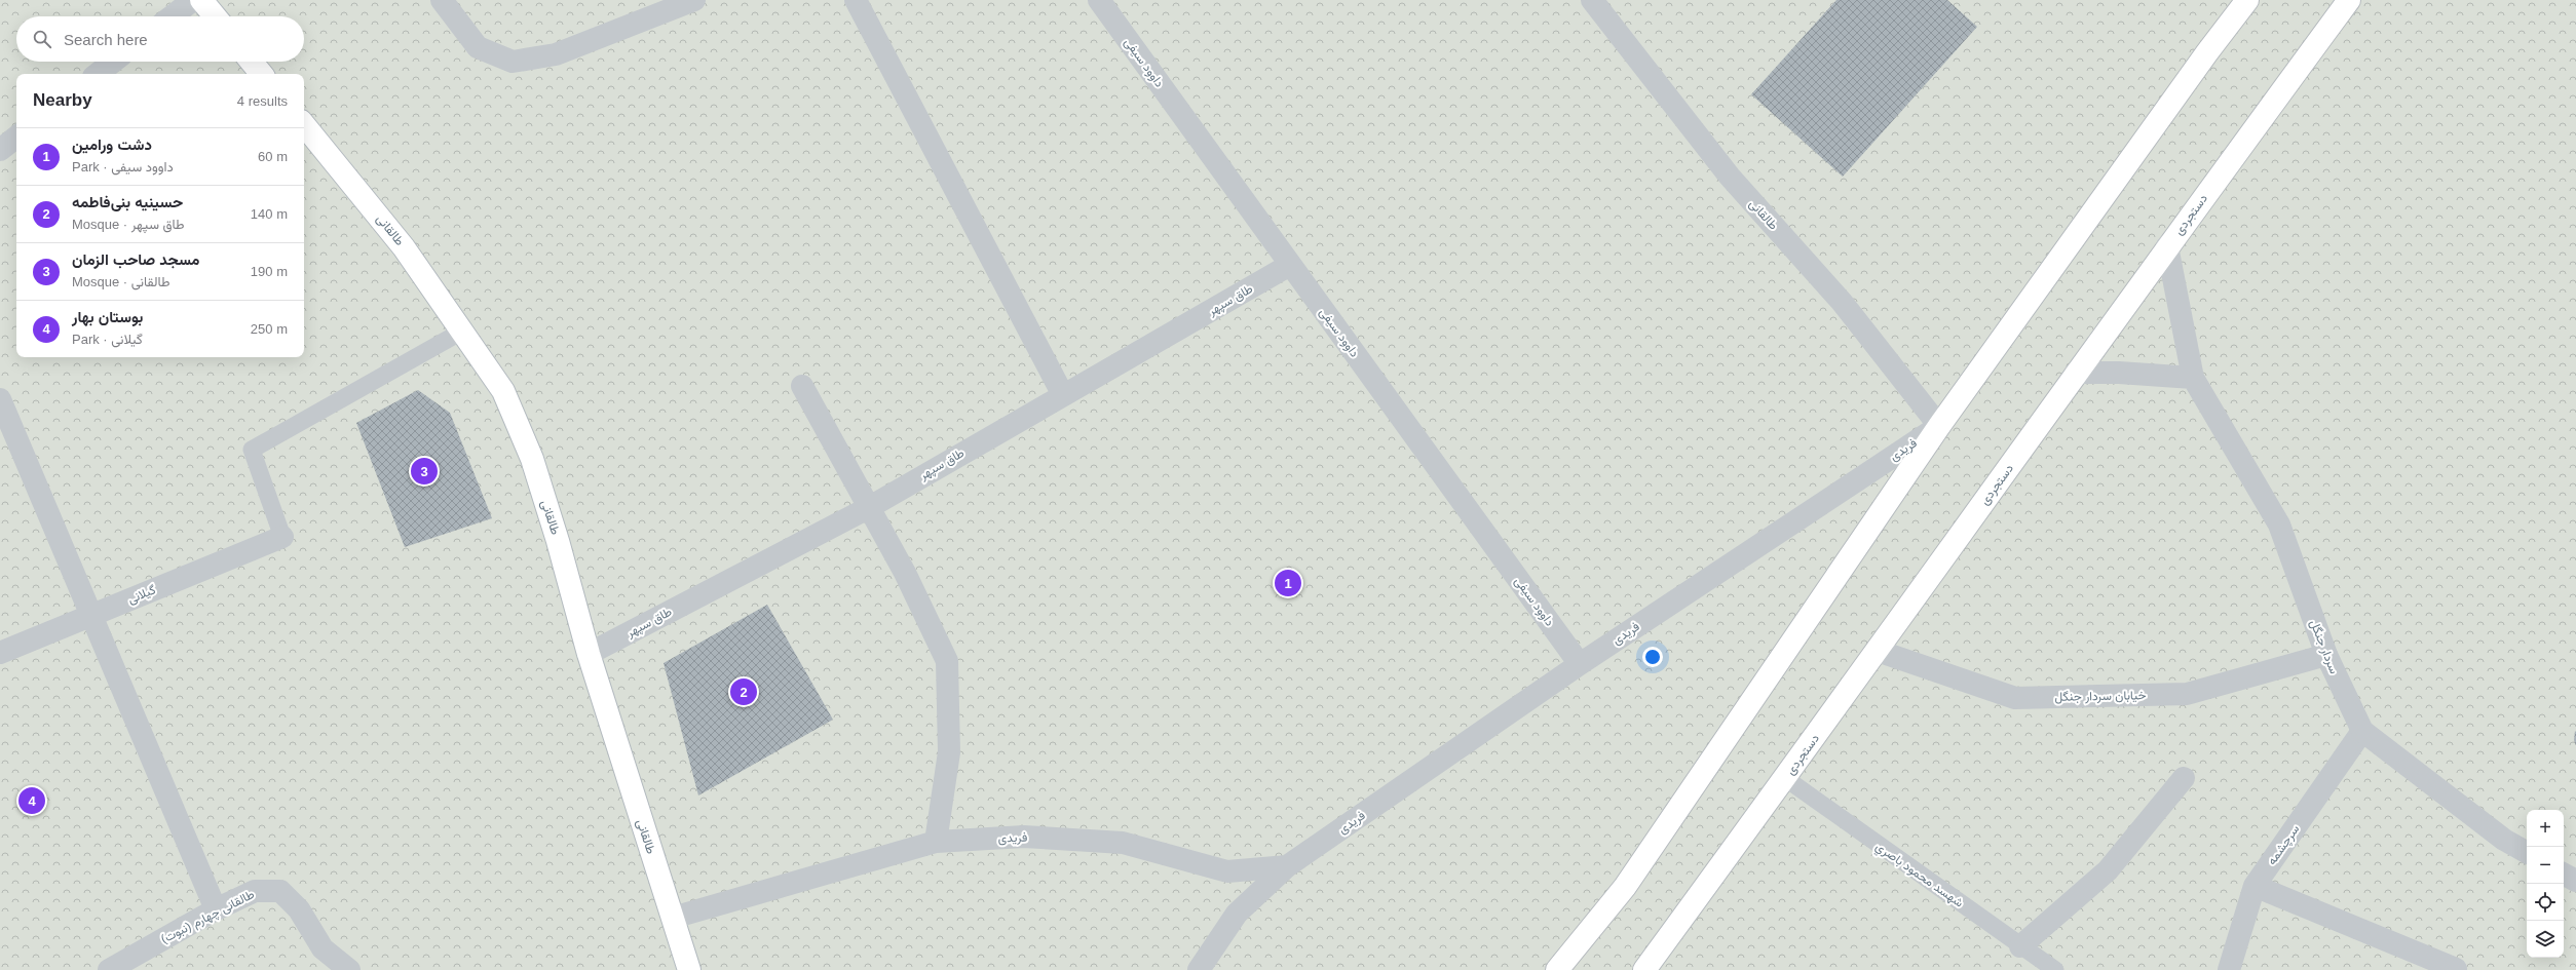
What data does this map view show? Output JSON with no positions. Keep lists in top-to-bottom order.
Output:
{
  "streets": {
    "main road": ["طالقانی", "دستجردی"],
    "street": [
      "داوود سیفی",
      "طاق سپهر",
      "فریدی",
      "گیلانی",
      "سردار جنگل",
      "خیابان سردار جنگل",
      "سرچشمه",
      "طالقانی چهارم (نبوت)"
    ],
    "lane": ["شهسد محمود باصري"]
  },
  "crossings": [
    ["داوود سیفی", "طاق سپهر"],
    ["داوود سیفی", "فریدی"],
    ["طالقانی", "طاق سپهر"],
    ["طالقانی", "فریدی"],
    ["دستجردی", "سردار جنگل"],
    ["دستجردی", "خیابان سردار جنگل"],
    ["دستجردی", "شهسد محمود باصري"],
    ["سردار جنگل", "خیابان سردار جنگل"],
    ["سردار جنگل", "سرچشمه"]
  ],
  "page": {
    "search": "Search here",
    "heading": ["Nearby", "4 results"],
    "list": [
      {
        "mark": "1",
        "name": "دشت ورامین",
        "note": "Park · داوود سیفی",
        "value": "60 m"
      },
      {
        "mark": "2",
        "name": "حسینیه بنی‌فاطمه",
        "note": "Mosque · طاق سپهر",
        "value": "140 m"
      },
      {
        "mark": "3",
        "name": "مسجد صاحب الزمان",
        "note": "Mosque · طالقانی",
        "value": "190 m"
      },
      {
        "mark": "4",
        "name": "بوستان بهار",
        "note": "Park · گیلانی",
        "value": "250 m"
      }
    ],
    "pins": [
      "3",
      "1",
      "2",
      "4"
    ],
    "map_buttons": ["+", "−"]
  }
}
